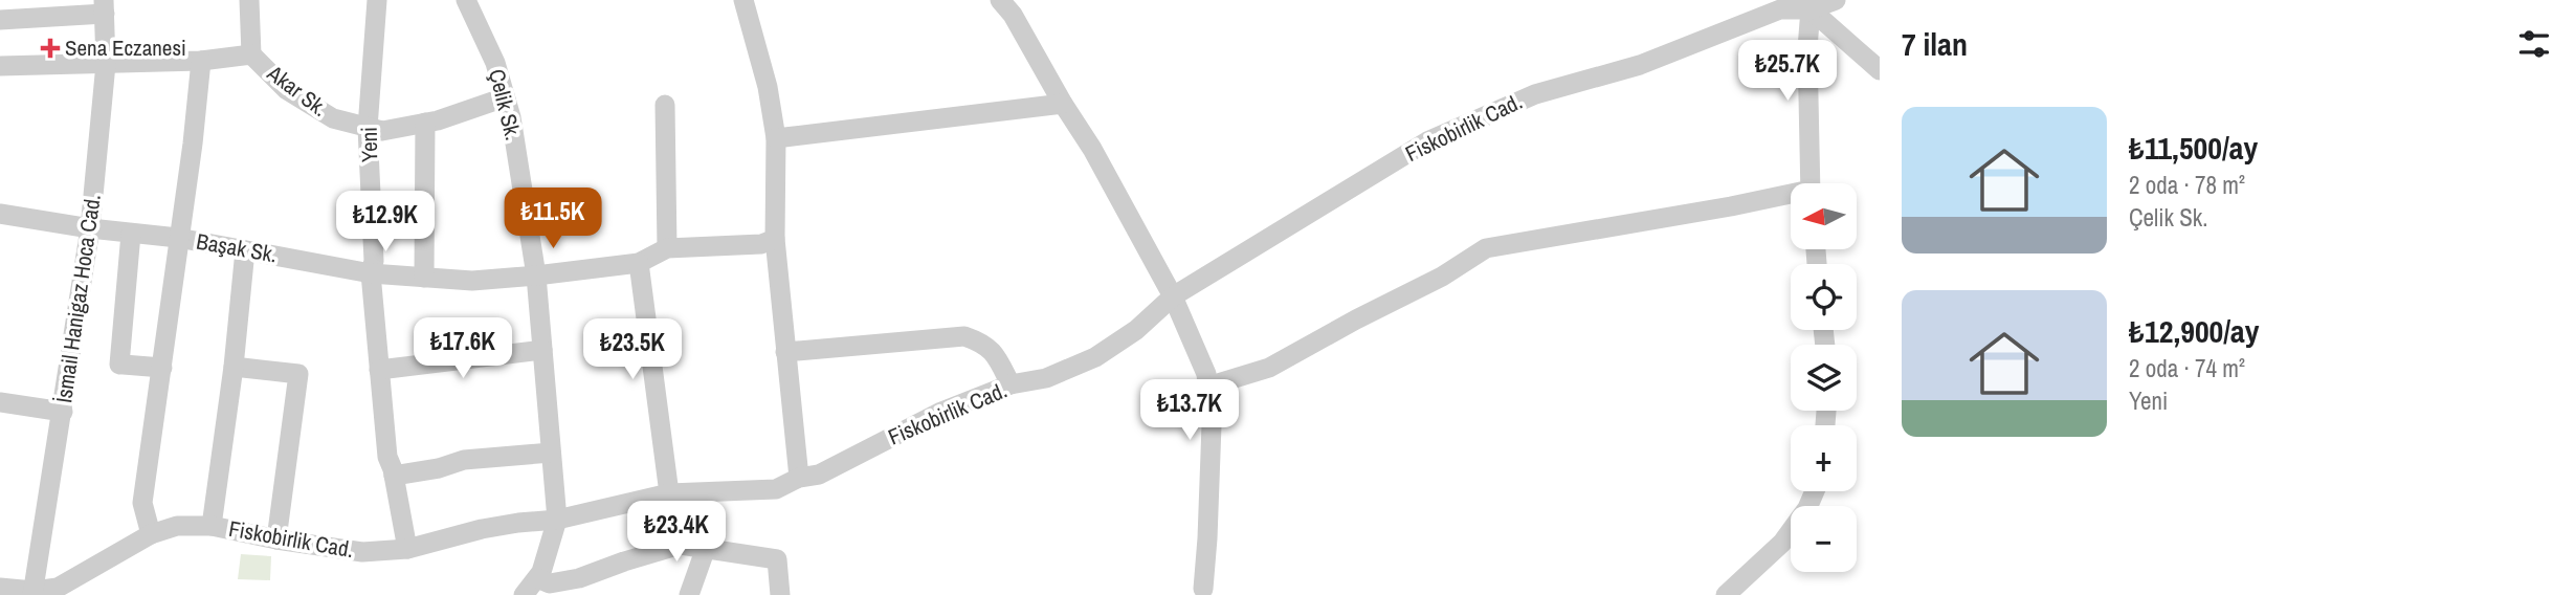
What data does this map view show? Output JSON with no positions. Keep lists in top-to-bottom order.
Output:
{
  "streets": {
    "street": [
      "Akar Sk.",
      "Çelik Sk.",
      "Fiskobirlik Cad.",
      "Yeni",
      "Başak Sk.",
      "İsmail Hanigaz Hoca Cad."
    ]
  },
  "crossings": [
    ["Akar Sk.", "Çelik Sk."],
    ["Akar Sk.", "Yeni"],
    ["Akar Sk.", "İsmail Hanigaz Hoca Cad."],
    ["Çelik Sk.", "Fiskobirlik Cad."],
    ["Çelik Sk.", "Başak Sk."],
    ["Fiskobirlik Cad.", "Yeni"],
    ["Fiskobirlik Cad.", "İsmail Hanigaz Hoca Cad."],
    ["Yeni", "Başak Sk."],
    ["Başak Sk.", "İsmail Hanigaz Hoca Cad."]
  ],
  "places": {
    "health": ["Sena Eczanesi"]
  },
  "north": "left",
  "page": {
    "heading": "7 ilan",
    "price": [
      "₺25.7K",
      "₺11.5K",
      "₺12.9K",
      "₺17.6K",
      "₺23.5K",
      "₺13.7K",
      "₺23.4K"
    ],
    "list": [
      {
        "name": "₺11,500/ay",
        "note": "2 oda · 78 m² · Çelik Sk."
      },
      {
        "name": "₺12,900/ay",
        "note": "2 oda · 74 m² · Yeni"
      }
    ],
    "map_buttons": ["+", "−"]
  }
}
